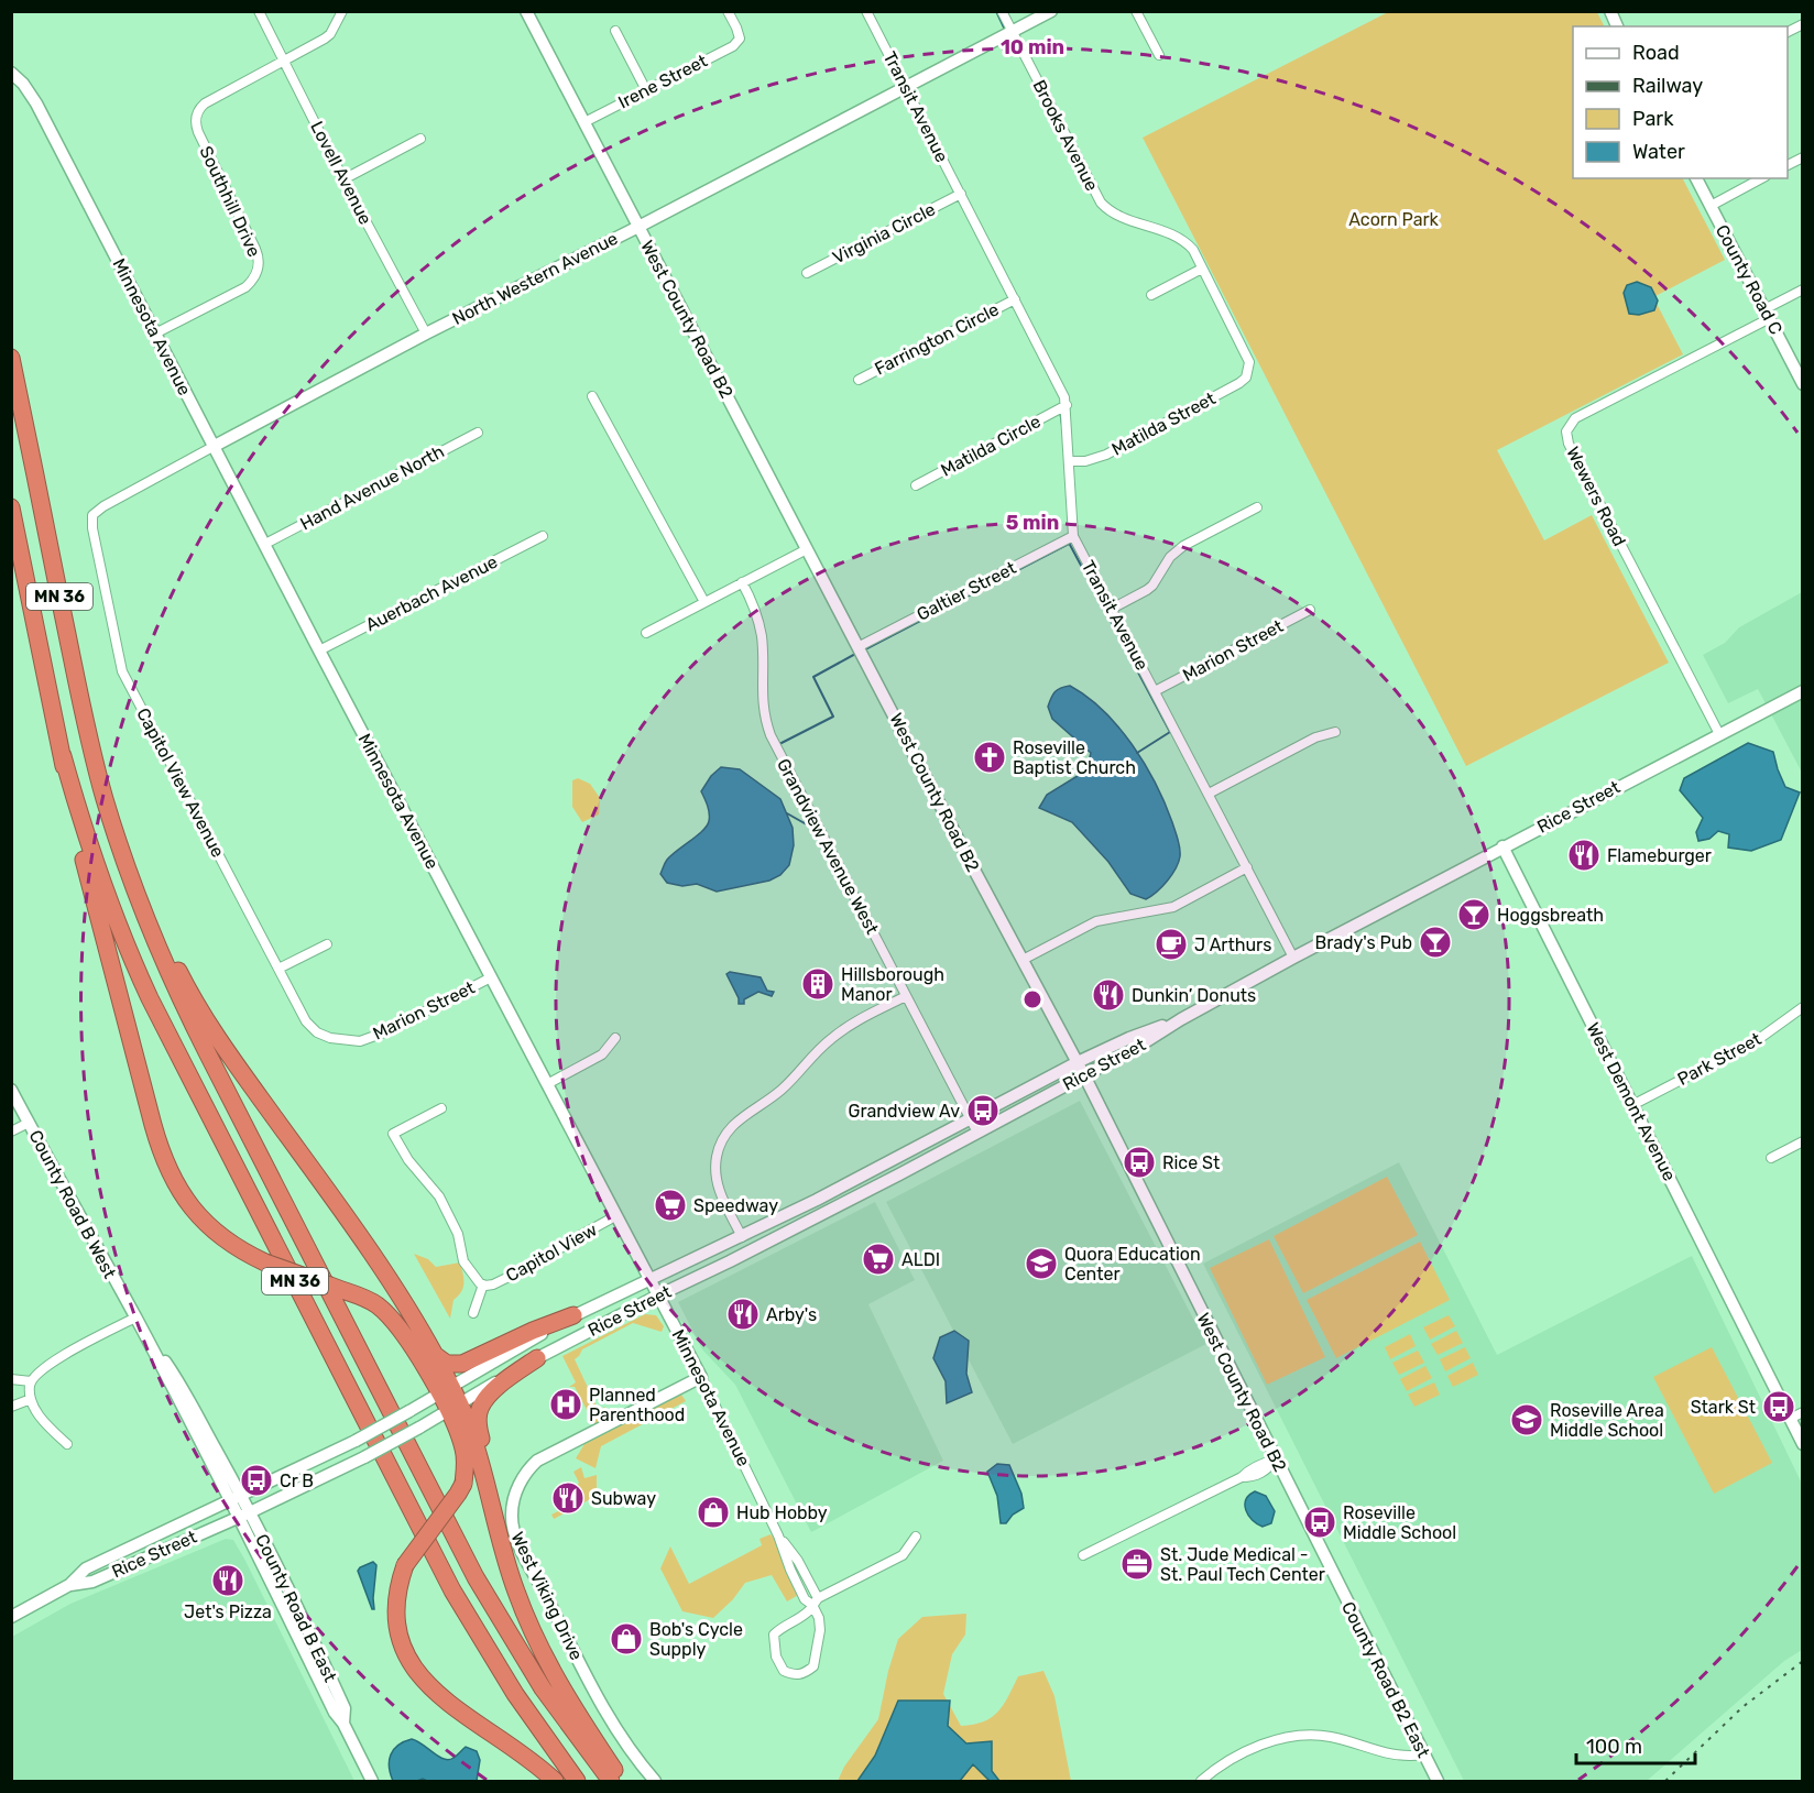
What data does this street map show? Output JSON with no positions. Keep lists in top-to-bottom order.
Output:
{
  "streets": {
    "highway": ["MN 36"],
    "street": [
      "Irene Street",
      "Transit Avenue",
      "Brooks Avenue",
      "Lovell Avenue",
      "Southhill Drive",
      "Virginia Circle",
      "North Western Avenue",
      "County Road C",
      "West County Road B2",
      "Minnesota Avenue",
      "Farrington Circle",
      "Matilda Street",
      "Matilda Circle",
      "Hand Avenue North",
      "Wewers Road",
      "Galtier Street",
      "Auerbach Avenue",
      "Marion Street",
      "Capitol View Avenue",
      "Rice Street",
      "Grandview Avenue West",
      "Park Street",
      "West Demont Avenue",
      "County Road B West",
      "Capitol View",
      "West Viking Drive",
      "County Road B East",
      "County Road B2 East"
    ]
  },
  "crossings": [
    ["Irene Street", "West County Road B2"],
    ["Transit Avenue", "Virginia Circle"],
    ["Transit Avenue", "North Western Avenue"],
    ["Transit Avenue", "Farrington Circle"],
    ["Transit Avenue", "Matilda Street"],
    ["Transit Avenue", "Matilda Circle"],
    ["Transit Avenue", "Galtier Street"],
    ["Transit Avenue", "Marion Street"],
    ["Transit Avenue", "Rice Street"],
    ["Brooks Avenue", "North Western Avenue"],
    ["Brooks Avenue", "Matilda Street"],
    ["Lovell Avenue", "Southhill Drive"],
    ["Lovell Avenue", "North Western Avenue"],
    ["Southhill Drive", "Minnesota Avenue"],
    ["North Western Avenue", "West County Road B2"],
    ["North Western Avenue", "Minnesota Avenue"],
    ["North Western Avenue", "Capitol View Avenue"],
    ["County Road C", "Wewers Road"],
    ["West County Road B2", "Galtier Street"],
    ["West County Road B2", "Rice Street"],
    ["West County Road B2", "County Road B2 East"],
    ["Minnesota Avenue", "Hand Avenue North"],
    ["Minnesota Avenue", "Auerbach Avenue"],
    ["Minnesota Avenue", "Marion Street"],
    ["Minnesota Avenue", "Rice Street"],
    ["Minnesota Avenue", "Capitol View"],
    ["Minnesota Avenue", "West Viking Drive"],
    ["Wewers Road", "Rice Street"],
    ["Marion Street", "Capitol View Avenue"],
    ["Rice Street", "Grandview Avenue West"],
    ["Rice Street", "West Demont Avenue"],
    ["Rice Street", "County Road B West"],
    ["Rice Street", "County Road B East"],
    ["Park Street", "West Demont Avenue"],
    ["County Road B West", "County Road B East"]
  ],
  "parks": ["Acorn Park"],
  "places": {
    "church": ["Roseville Baptist Church"],
    "restaurant": [
      "Flameburger",
      "Dunkin’ Donuts",
      "Arby's",
      "Subway",
      "Jet's Pizza"
    ],
    "bar": ["Hoggsbreath", "Brady's Pub"],
    "cafe": ["J Arthurs"],
    "building": ["Hillsborough Manor"],
    "bus stop": [
      "Grandview Av",
      "Rice St",
      "Stark St",
      "Cr B",
      "Roseville Middle School"
    ],
    "supermarket": ["Speedway", "ALDI"],
    "school or university": ["Quora Education Center", "Roseville Area Middle School"],
    "hospital": ["Planned Parenthood"],
    "shop": ["Hub Hobby", "Bob's Cycle Supply"],
    "office": ["St. Jude Medical - St. Paul Tech Center"]
  },
  "legend": [
    "Road",
    "Railway",
    "Park",
    "Water"
  ],
  "scale_bar": "100 m",
  "rings": ["10 min", "5 min"]
}
